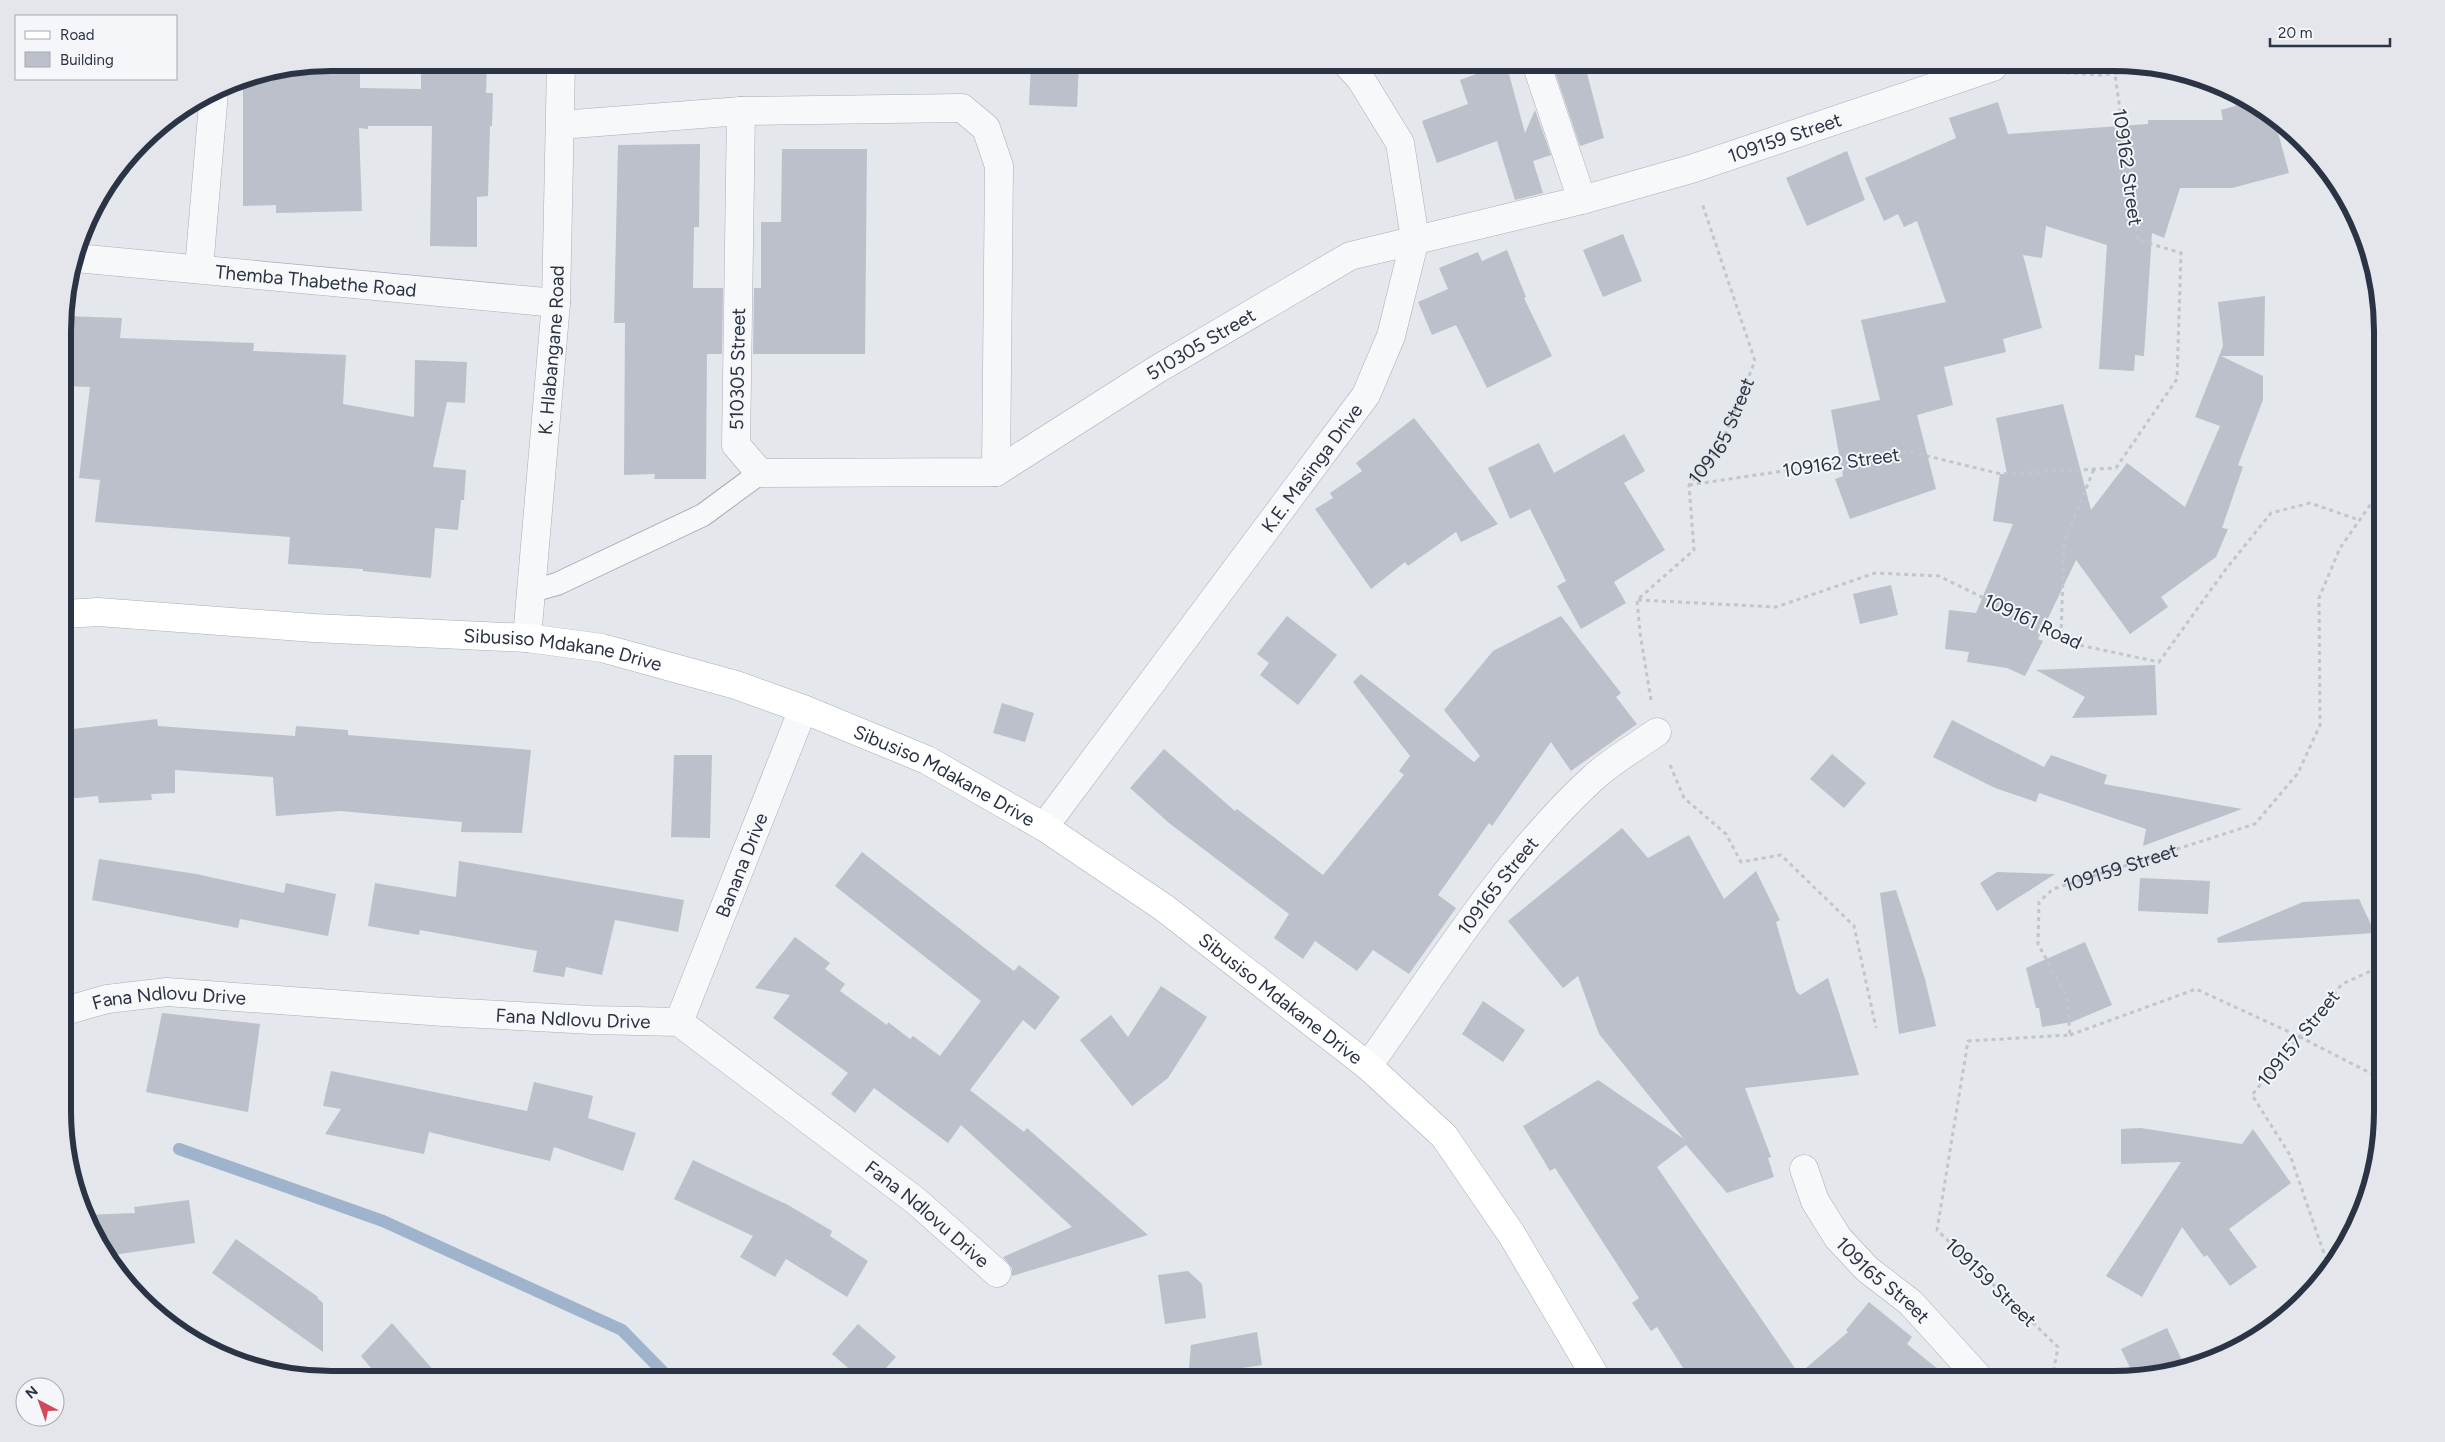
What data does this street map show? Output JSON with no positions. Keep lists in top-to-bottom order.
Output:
{
  "streets": {
    "street": [
      "109159 Street",
      "Themba Thabethe Road",
      "510305 Street",
      "K. Hlabangane Road",
      "109165 Street",
      "K.E. Masinga Drive",
      "Sibusiso Mdakane Drive",
      "Banana Drive",
      "Fana Ndlovu Drive"
    ],
    "path": ["109162 Street", "109161 Road", "109157 Street"]
  },
  "crossings": [
    ["109159 Street", "510305 Street"],
    ["109159 Street", "109165 Street"],
    ["109159 Street", "K.E. Masinga Drive"],
    ["109159 Street", "109161 Road"],
    ["109162 Street", "109165 Street"],
    ["Themba Thabethe Road", "K. Hlabangane Road"],
    ["510305 Street", "K.E. Masinga Drive"],
    ["K. Hlabangane Road", "Sibusiso Mdakane Drive"],
    ["109165 Street", "109161 Road"],
    ["109165 Street", "Sibusiso Mdakane Drive"],
    ["K.E. Masinga Drive", "Sibusiso Mdakane Drive"],
    ["Sibusiso Mdakane Drive", "Banana Drive"],
    ["Banana Drive", "Fana Ndlovu Drive"]
  ],
  "legend": ["Road", "Building"],
  "scale_bar": "20 m",
  "north": "top left"
}
